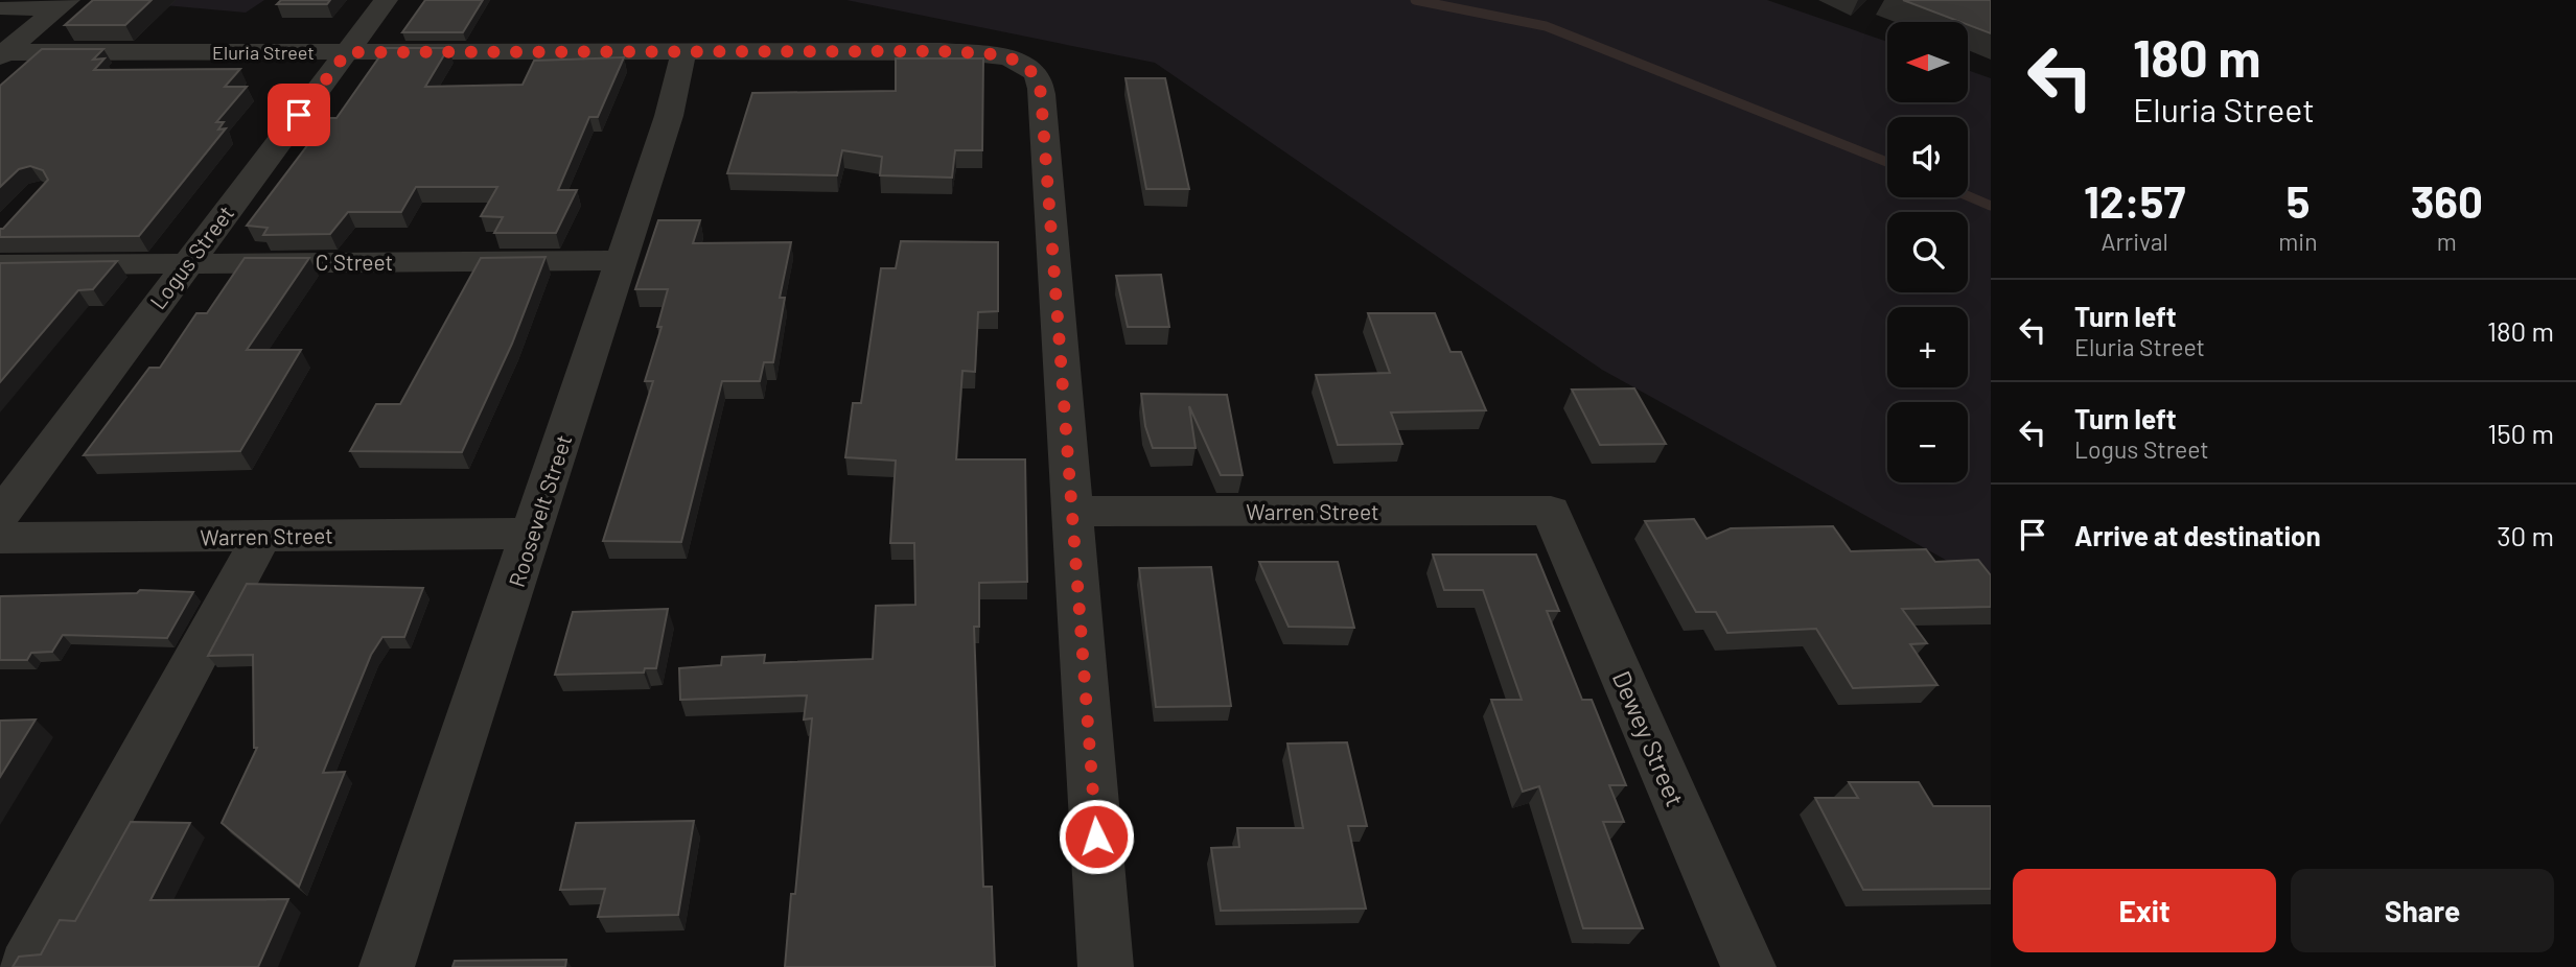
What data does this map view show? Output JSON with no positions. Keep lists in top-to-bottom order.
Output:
{
  "streets": {
    "street": [
      "Eluria Street",
      "Logus Street",
      "C Street",
      "Roosevelt Street",
      "Warren Street",
      "Dewey Street"
    ]
  },
  "crossings": [
    ["Eluria Street", "Logus Street"],
    ["Eluria Street", "Roosevelt Street"],
    ["Eluria Street", "Warren Street"],
    ["Logus Street", "C Street"],
    ["C Street", "Roosevelt Street"],
    ["Roosevelt Street", "Warren Street"],
    ["Warren Street", "Dewey Street"]
  ],
  "north": "left",
  "page": {
    "turn": ["180 m", "Eluria Street"],
    "map_buttons": ["+", "−"],
    "eta": [
      "12:57",
      "Arrival",
      "5",
      "min",
      "360",
      "m"
    ],
    "list": [
      {
        "name": "Turn left",
        "note": "Eluria Street",
        "value": "180 m"
      },
      {
        "name": "Turn left",
        "note": "Logus Street",
        "value": "150 m"
      },
      {
        "name": "Arrive at destination",
        "value": "30 m"
      }
    ],
    "buttons": ["Exit", "Share"]
  }
}
